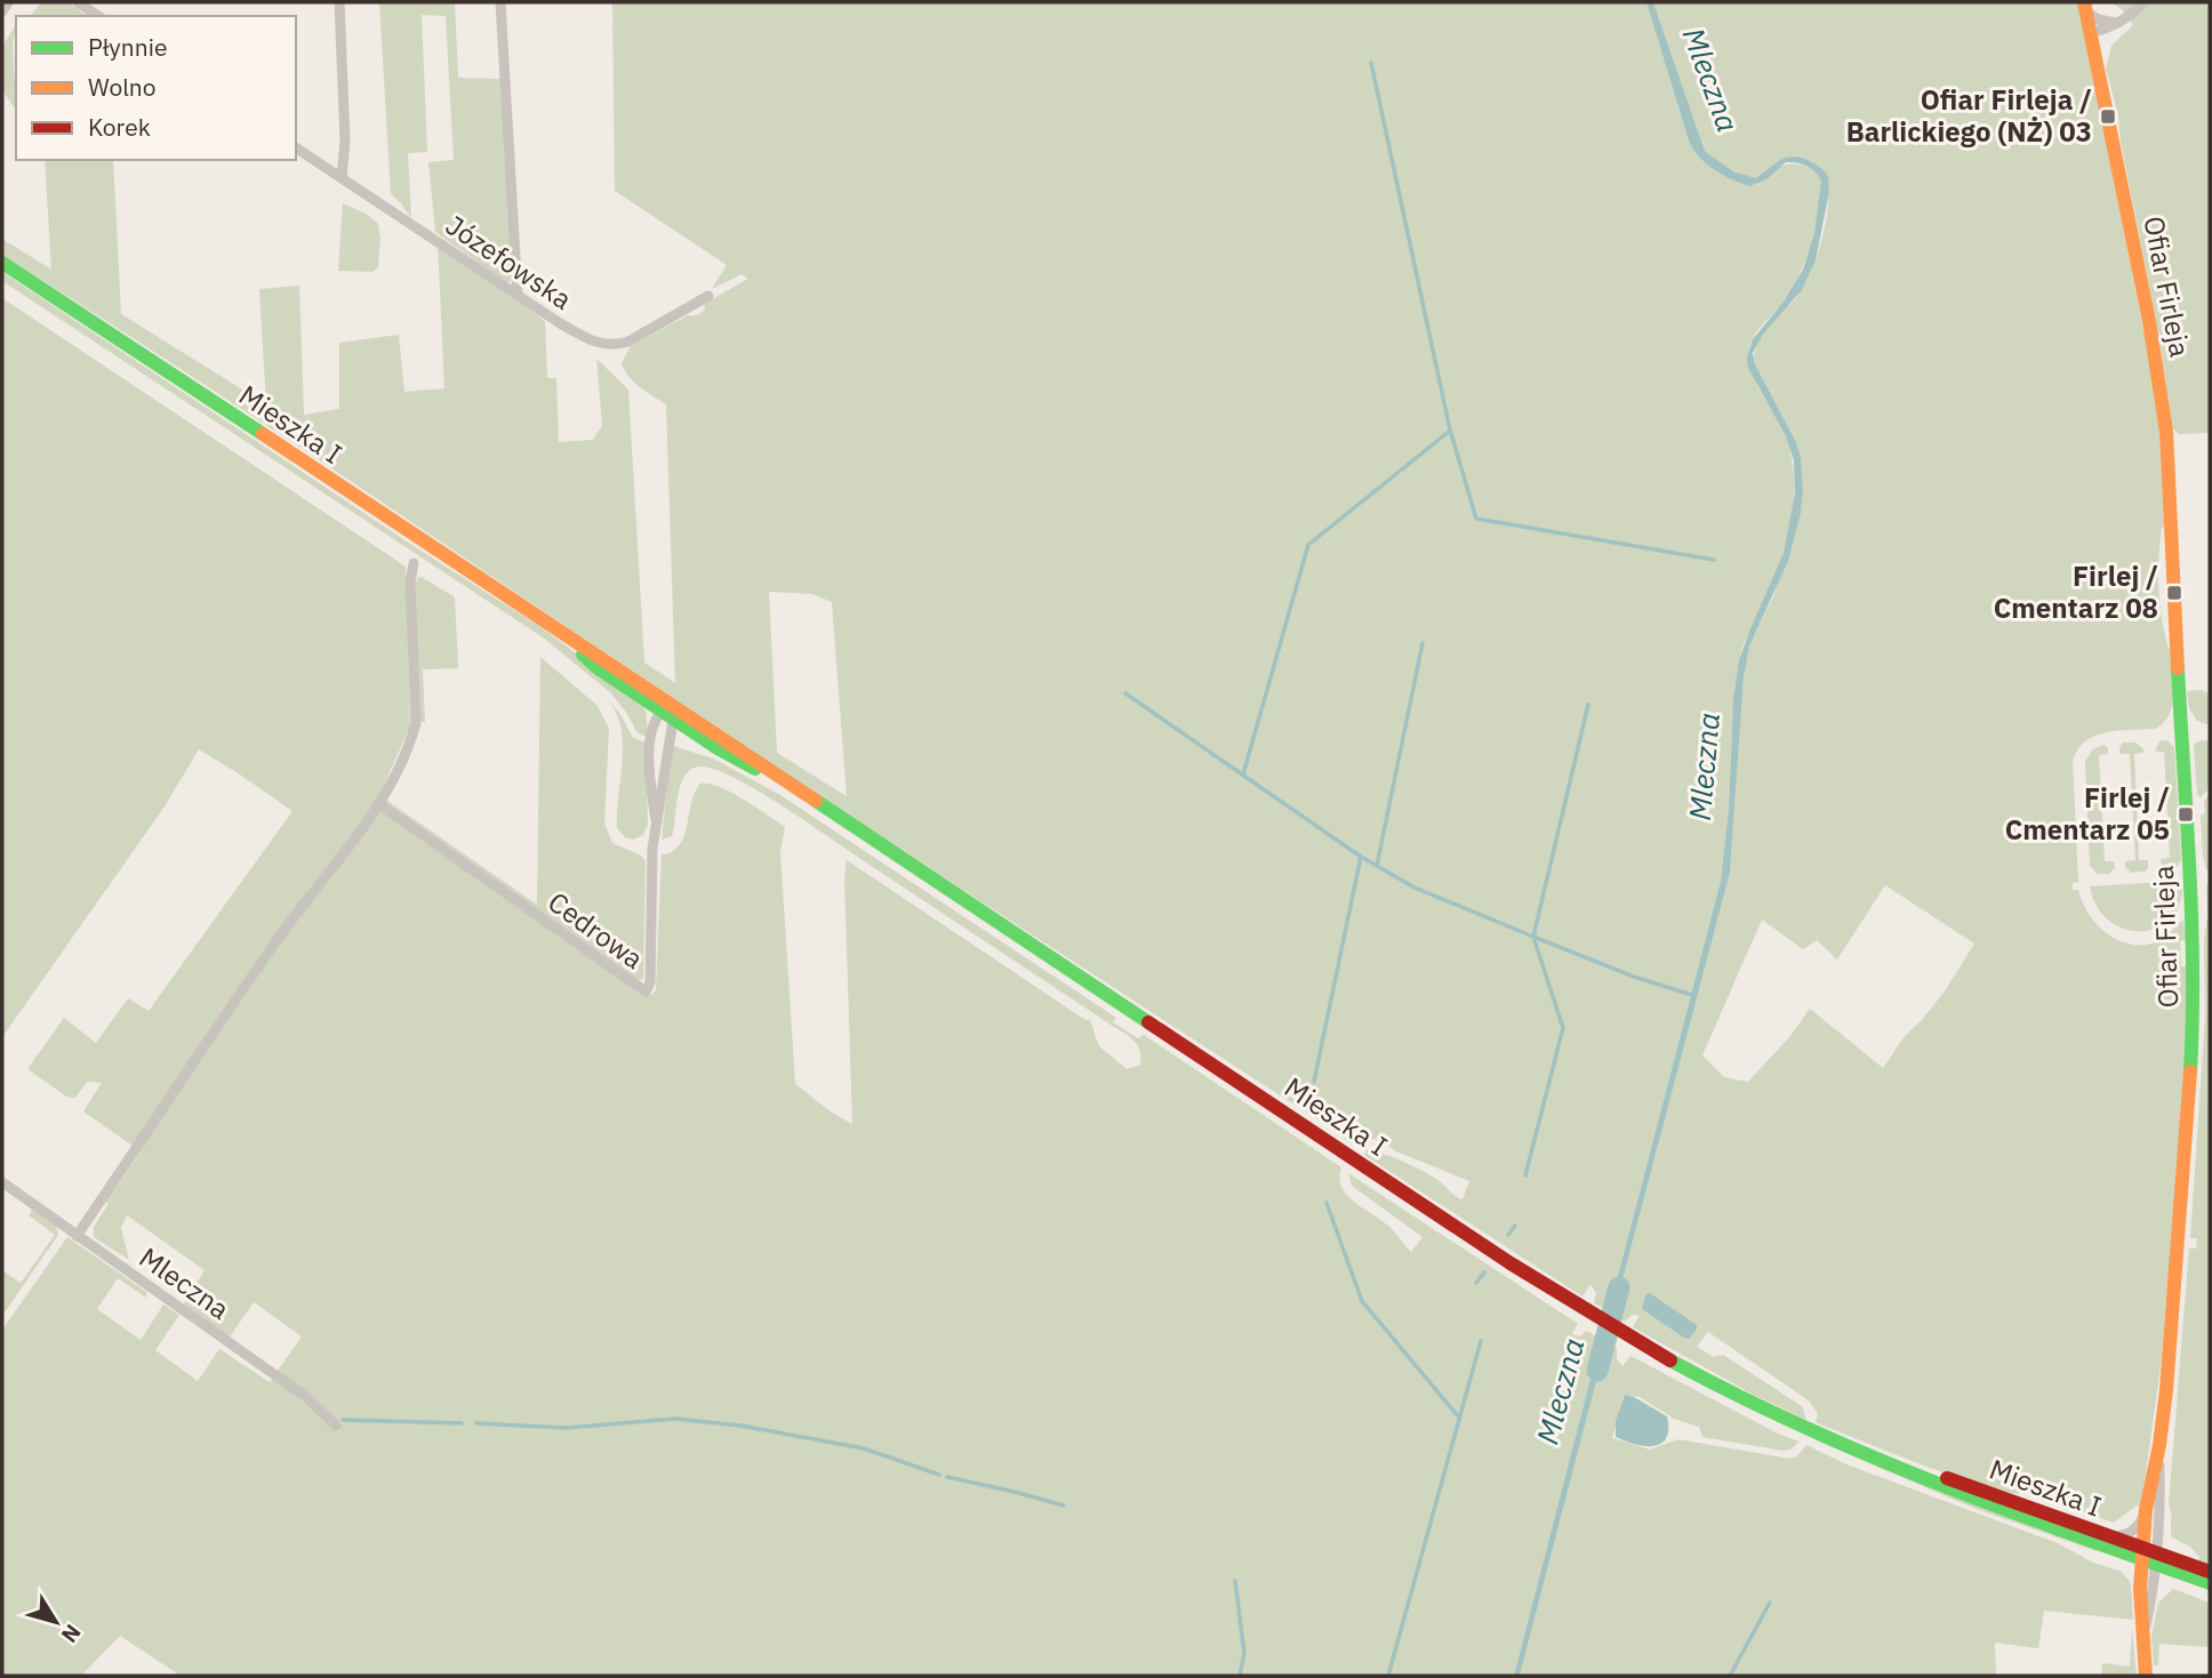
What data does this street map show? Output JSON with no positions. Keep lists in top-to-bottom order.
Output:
{
  "streets": {
    "street": [
      "Józefowska",
      "Ofiar Firleja",
      "Mieszka I",
      "Cedrowa",
      "Mleczna"
    ]
  },
  "crossings": [
    ["Ofiar Firleja", "Mieszka I"],
    ["Mieszka I", "Cedrowa"]
  ],
  "water": ["Mleczna"],
  "places": {
    "transit": ["Ofiar Firleja / Barlickiego (NŻ) 03", "Firlej / Cmentarz 08", "Firlej / Cmentarz 05"]
  },
  "legend": ["Płynnie", "Wolno", "Korek"],
  "north": "bottom right"
}
